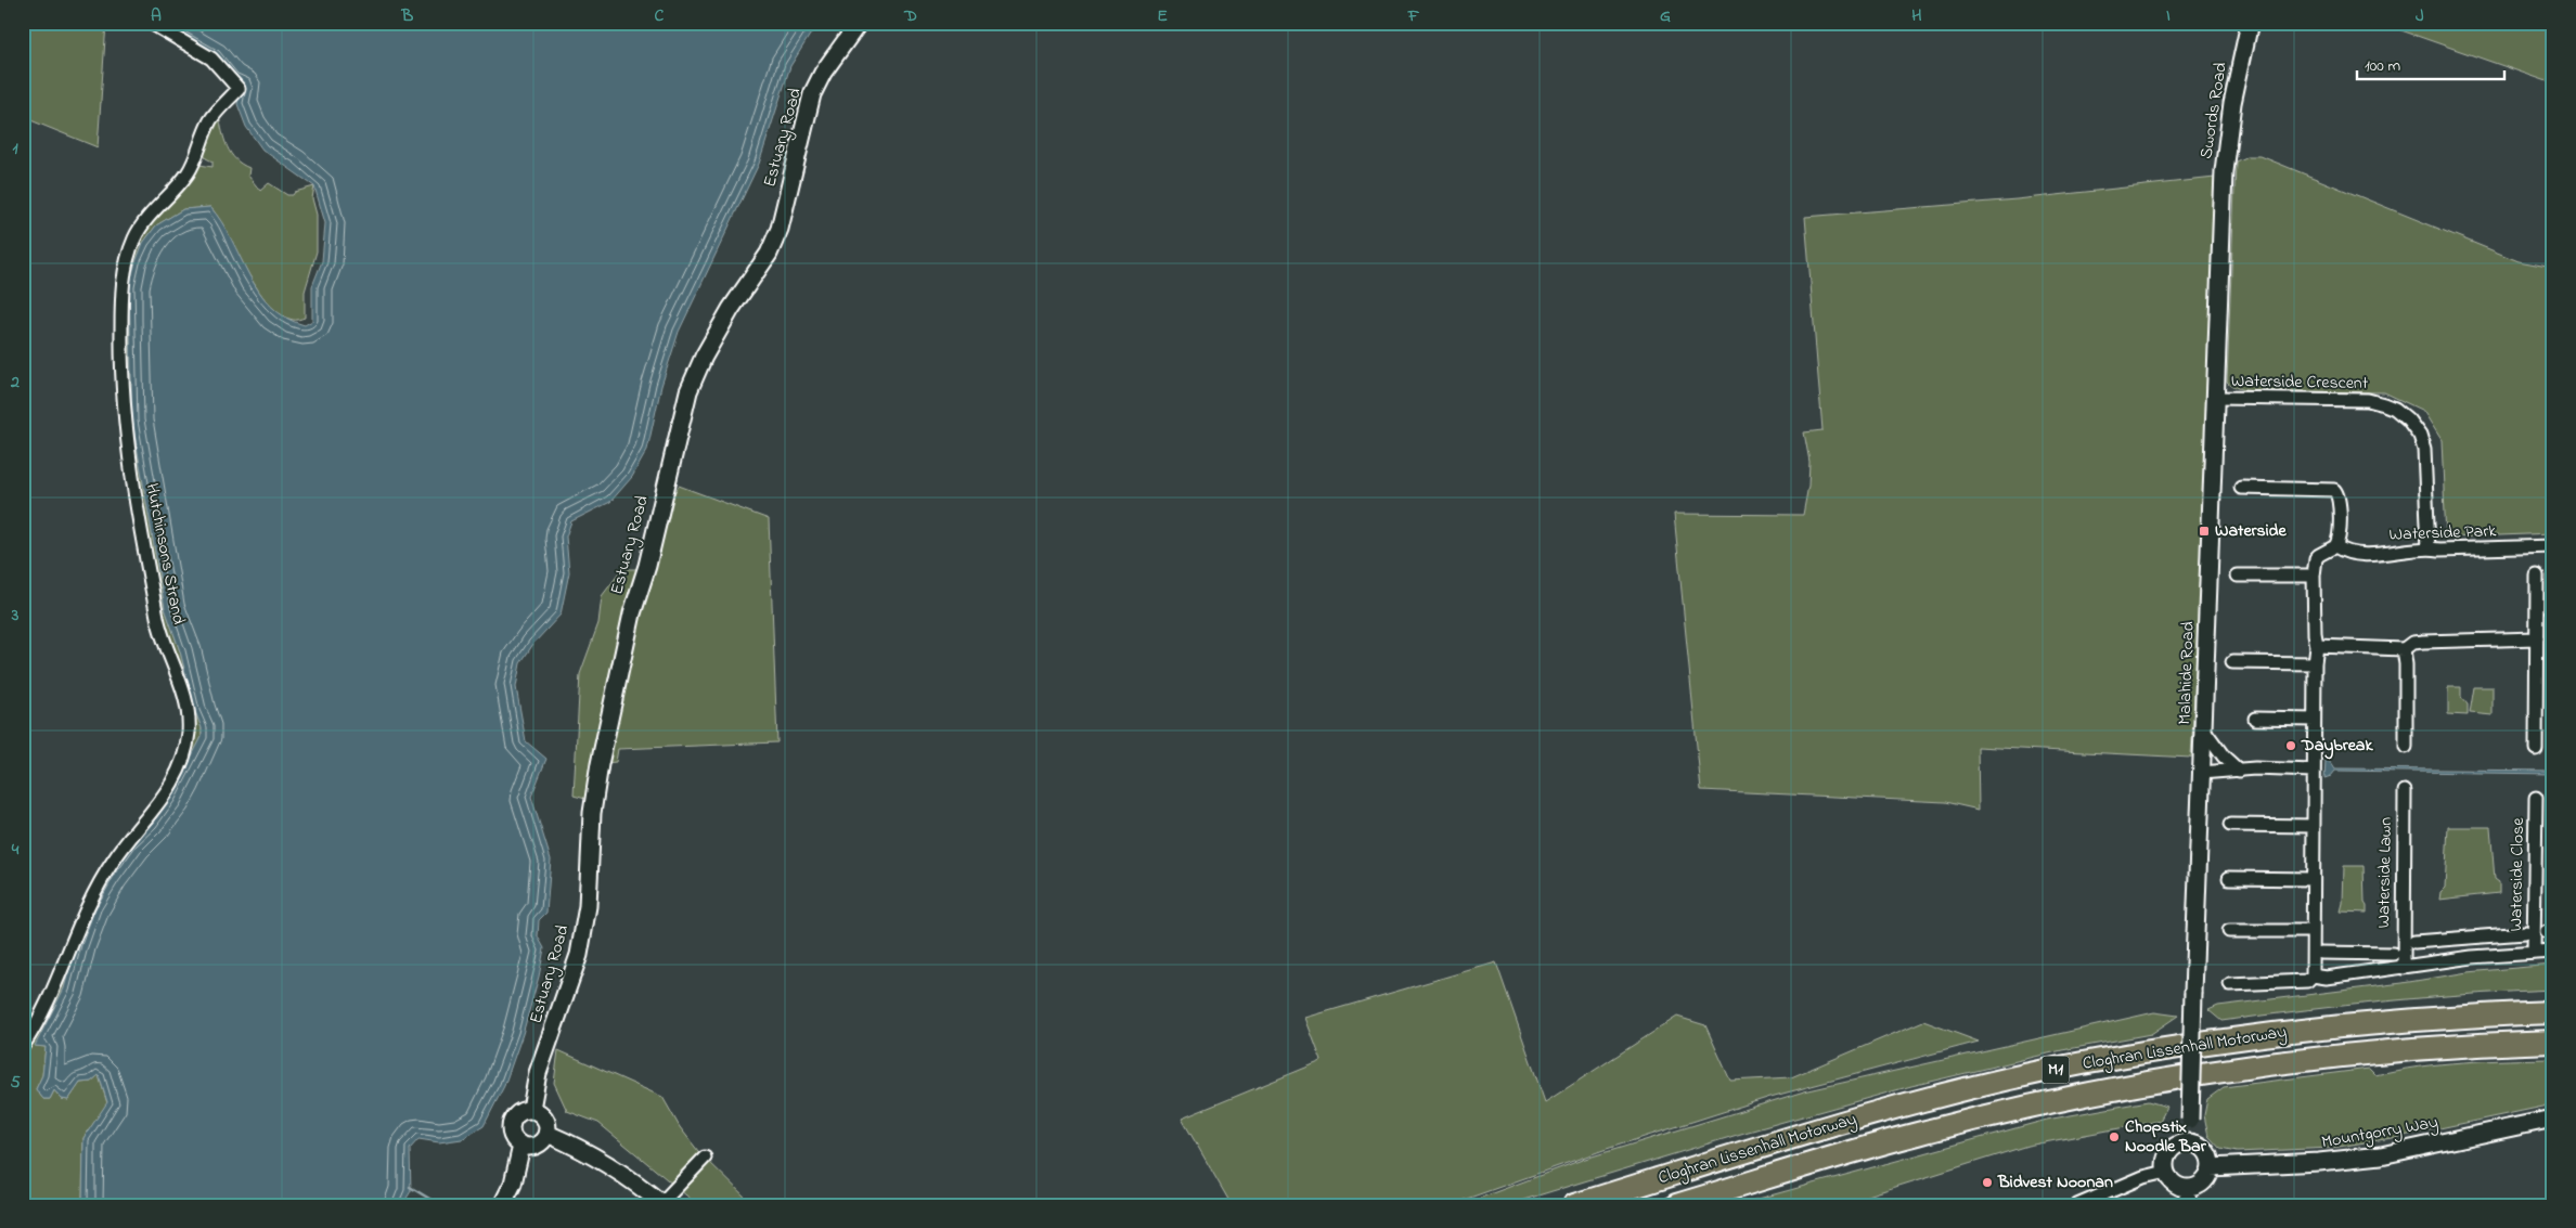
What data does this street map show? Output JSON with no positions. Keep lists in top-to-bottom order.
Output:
{
  "streets": {
    "highway": ["Cloghran Lissenhall Motorway", "M1"],
    "street": [
      "Swords Road",
      "Estuary Road",
      "Waterside Crescent",
      "Waterside Park",
      "Hutchinsons Strand",
      "Malahide Road",
      "Waterside Lawn",
      "Waterside Close",
      "Mountgorry Way"
    ]
  },
  "crossings": [
    ["Swords Road", "Malahide Road"],
    ["Waterside Crescent", "Waterside Park"],
    ["Waterside Crescent", "Malahide Road"],
    ["Malahide Road", "Mountgorry Way"]
  ],
  "places": {
    "transit": ["Waterside"],
    "other": ["Daybreak", "Chopstix Noodle Bar", "Bidvest Noonan"]
  },
  "scale_bar": "100 m",
  "grid": {
    "columns": [
      "A",
      "B",
      "C",
      "D",
      "E",
      "F",
      "G",
      "H",
      "I",
      "J"
    ],
    "rows": [
      "1",
      "2",
      "3",
      "4",
      "5"
    ]
  }
}
